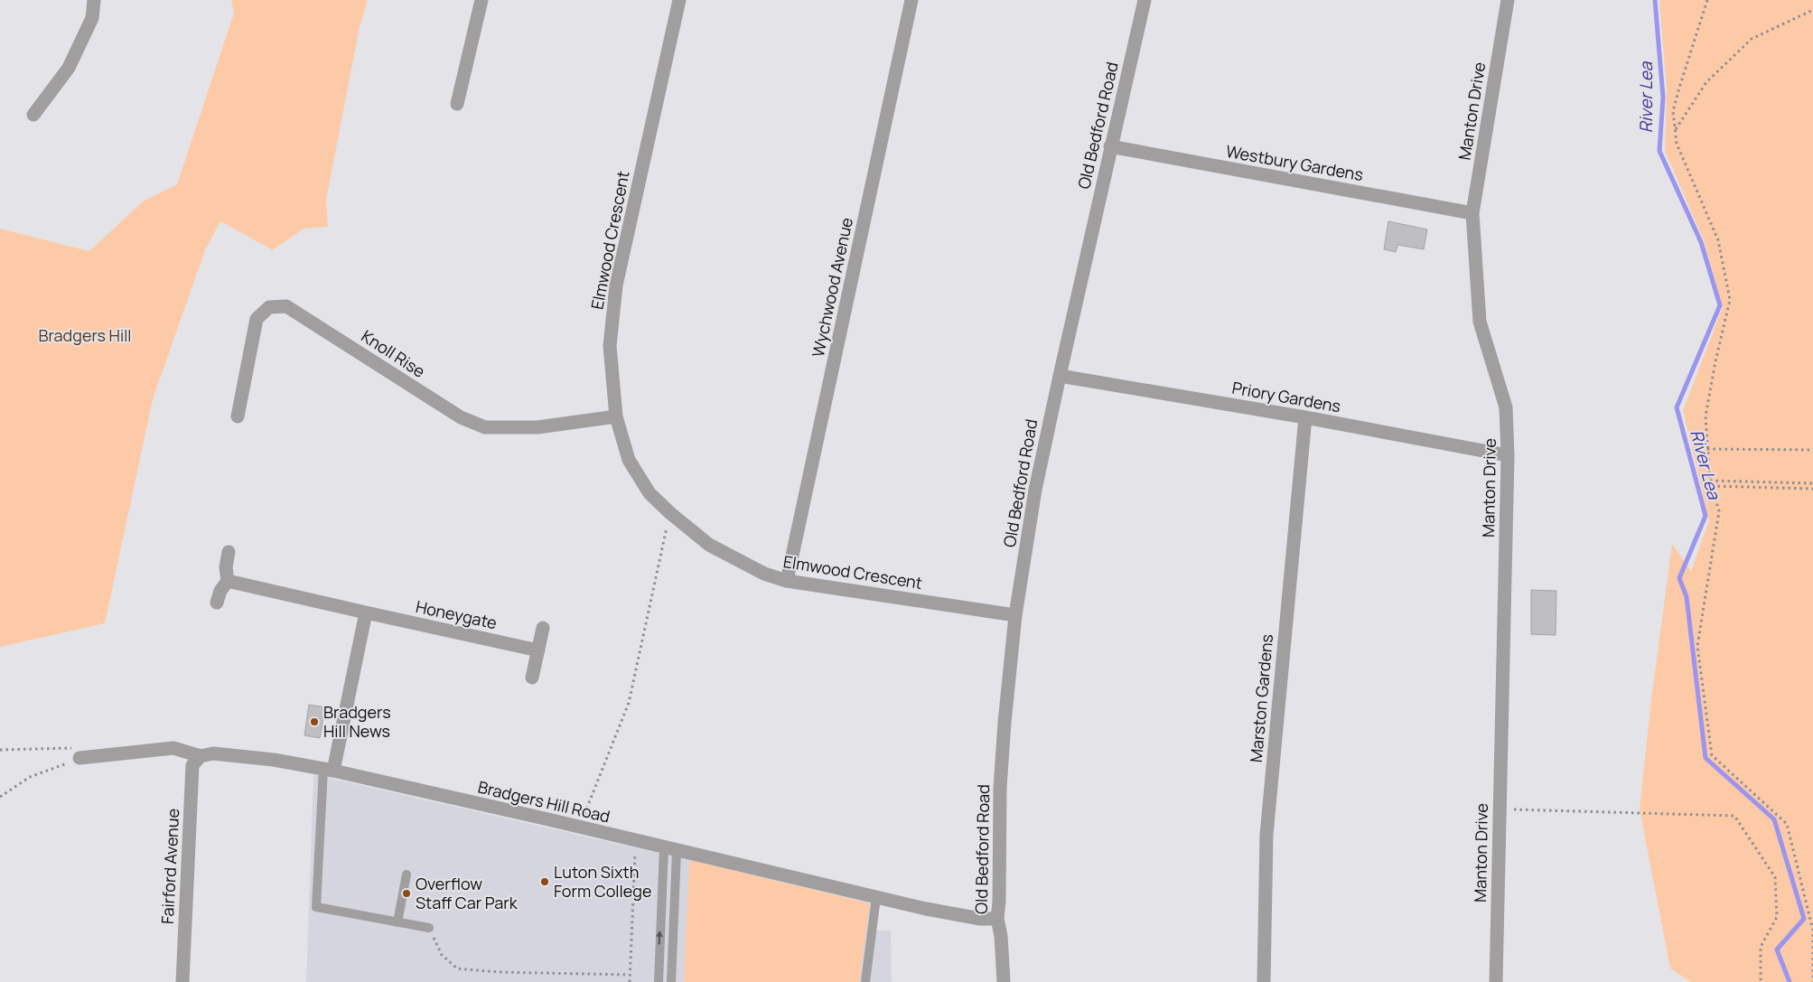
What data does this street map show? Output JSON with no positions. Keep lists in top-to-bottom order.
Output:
{
  "streets": {
    "street": [
      "Manton Drive",
      "Old Bedford Road",
      "Westbury Gardens",
      "Elmwood Crescent",
      "Wychwood Avenue",
      "Knoll Rise",
      "Priory Gardens",
      "Honeygate",
      "Marston Gardens",
      "Bradgers Hill Road",
      "Fairford Avenue"
    ]
  },
  "crossings": [
    ["Manton Drive", "Westbury Gardens"],
    ["Manton Drive", "Priory Gardens"],
    ["Old Bedford Road", "Westbury Gardens"],
    ["Old Bedford Road", "Elmwood Crescent"],
    ["Old Bedford Road", "Priory Gardens"],
    ["Old Bedford Road", "Bradgers Hill Road"],
    ["Elmwood Crescent", "Wychwood Avenue"],
    ["Elmwood Crescent", "Knoll Rise"],
    ["Priory Gardens", "Marston Gardens"],
    ["Bradgers Hill Road", "Fairford Avenue"]
  ],
  "water": ["River Lea"],
  "parks": ["Bradgers Hill"],
  "places": ["Bradgers Hill News", "Luton Sixth Form College", "Overflow Staff Car Park"]
}
